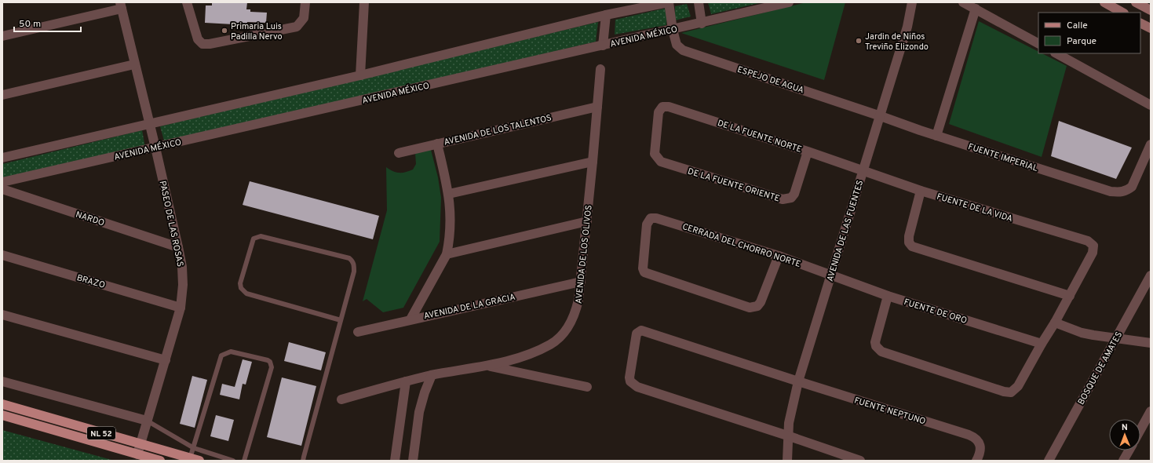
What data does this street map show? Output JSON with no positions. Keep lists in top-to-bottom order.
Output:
{
  "streets": {
    "main road": ["NL 52"],
    "street": [
      "AVENIDA MÉXICO",
      "ESPEJO DE AGUA",
      "AVENIDA DE LOS TALENTOS",
      "DE LA FUENTE NORTE",
      "FUENTE IMPERIAL",
      "DE LA FUENTE ORIENTE",
      "FUENTE DE LA VIDA",
      "NARDO",
      "PASEO DE LAS ROSAS",
      "AVENIDA DE LAS FUENTES",
      "CERRADA DEL CHORRO NORTE",
      "AVENIDA DE LOS OLIVOS",
      "BRAZO",
      "AVENIDA DE LA GRACIA",
      "FUENTE DE ORO",
      "BOSQUE DE AMATES",
      "FUENTE NEPTUNO"
    ]
  },
  "crossings": [
    ["AVENIDA MÉXICO", "ESPEJO DE AGUA"],
    ["AVENIDA MÉXICO", "PASEO DE LAS ROSAS"],
    ["ESPEJO DE AGUA", "FUENTE IMPERIAL"],
    ["ESPEJO DE AGUA", "AVENIDA DE LAS FUENTES"],
    ["AVENIDA DE LOS TALENTOS", "AVENIDA DE LOS OLIVOS"],
    ["DE LA FUENTE NORTE", "DE LA FUENTE ORIENTE"],
    ["DE LA FUENTE NORTE", "FUENTE DE LA VIDA"],
    ["DE LA FUENTE NORTE", "AVENIDA DE LAS FUENTES"],
    ["FUENTE IMPERIAL", "AVENIDA DE LAS FUENTES"],
    ["FUENTE DE LA VIDA", "AVENIDA DE LAS FUENTES"],
    ["NARDO", "PASEO DE LAS ROSAS"],
    ["PASEO DE LAS ROSAS", "BRAZO"],
    ["PASEO DE LAS ROSAS", "NL 52"],
    ["AVENIDA DE LAS FUENTES", "CERRADA DEL CHORRO NORTE"],
    ["AVENIDA DE LAS FUENTES", "FUENTE DE ORO"],
    ["AVENIDA DE LAS FUENTES", "FUENTE NEPTUNO"],
    ["CERRADA DEL CHORRO NORTE", "FUENTE DE ORO"],
    ["AVENIDA DE LOS OLIVOS", "AVENIDA DE LA GRACIA"]
  ],
  "places": ["Primaria Luis Padilla Nervo", "Jardin de Niños Treviño Elizondo"],
  "legend": ["Calle", "Parque"],
  "scale_bar": "50 m",
  "north": "top"
}
